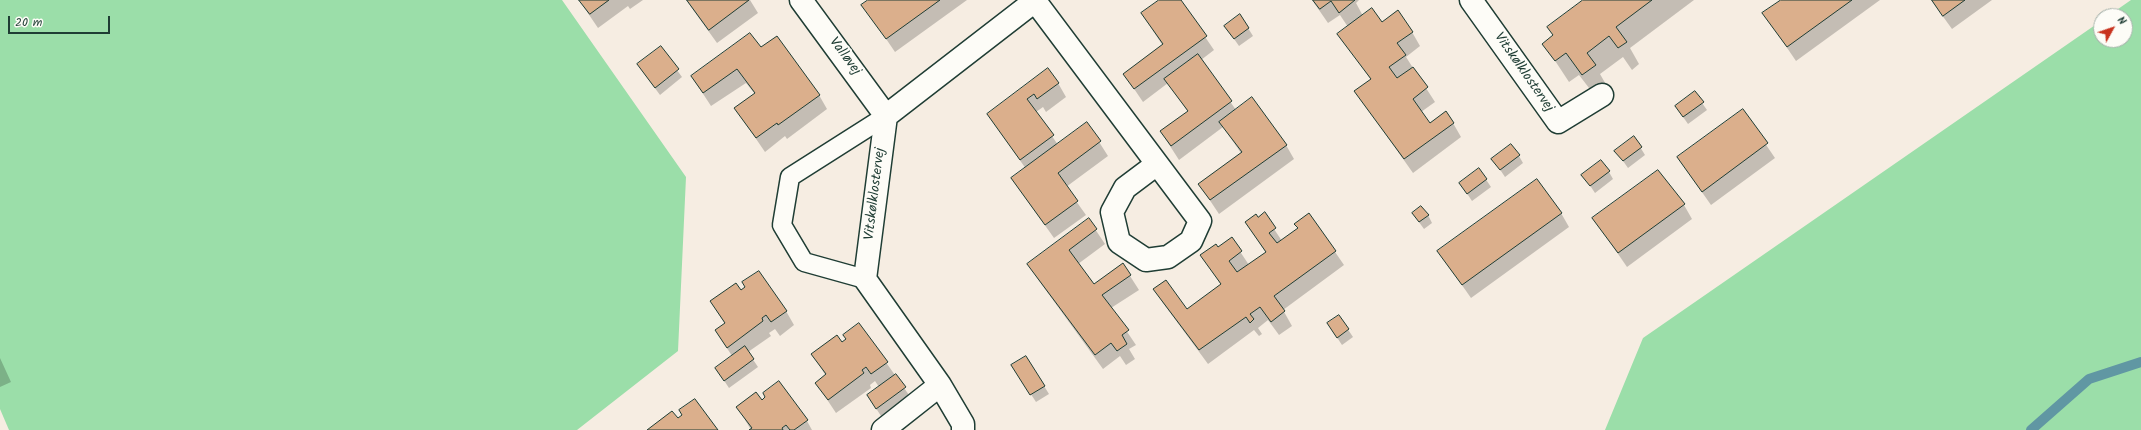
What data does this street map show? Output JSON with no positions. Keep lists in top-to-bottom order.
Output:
{
  "streets": {
    "street": ["Valløvej", "Vitskølklostervej"]
  },
  "crossings": [
    ["Valløvej", "Vitskølklostervej"]
  ],
  "scale_bar": "20 m",
  "north": "top right"
}
